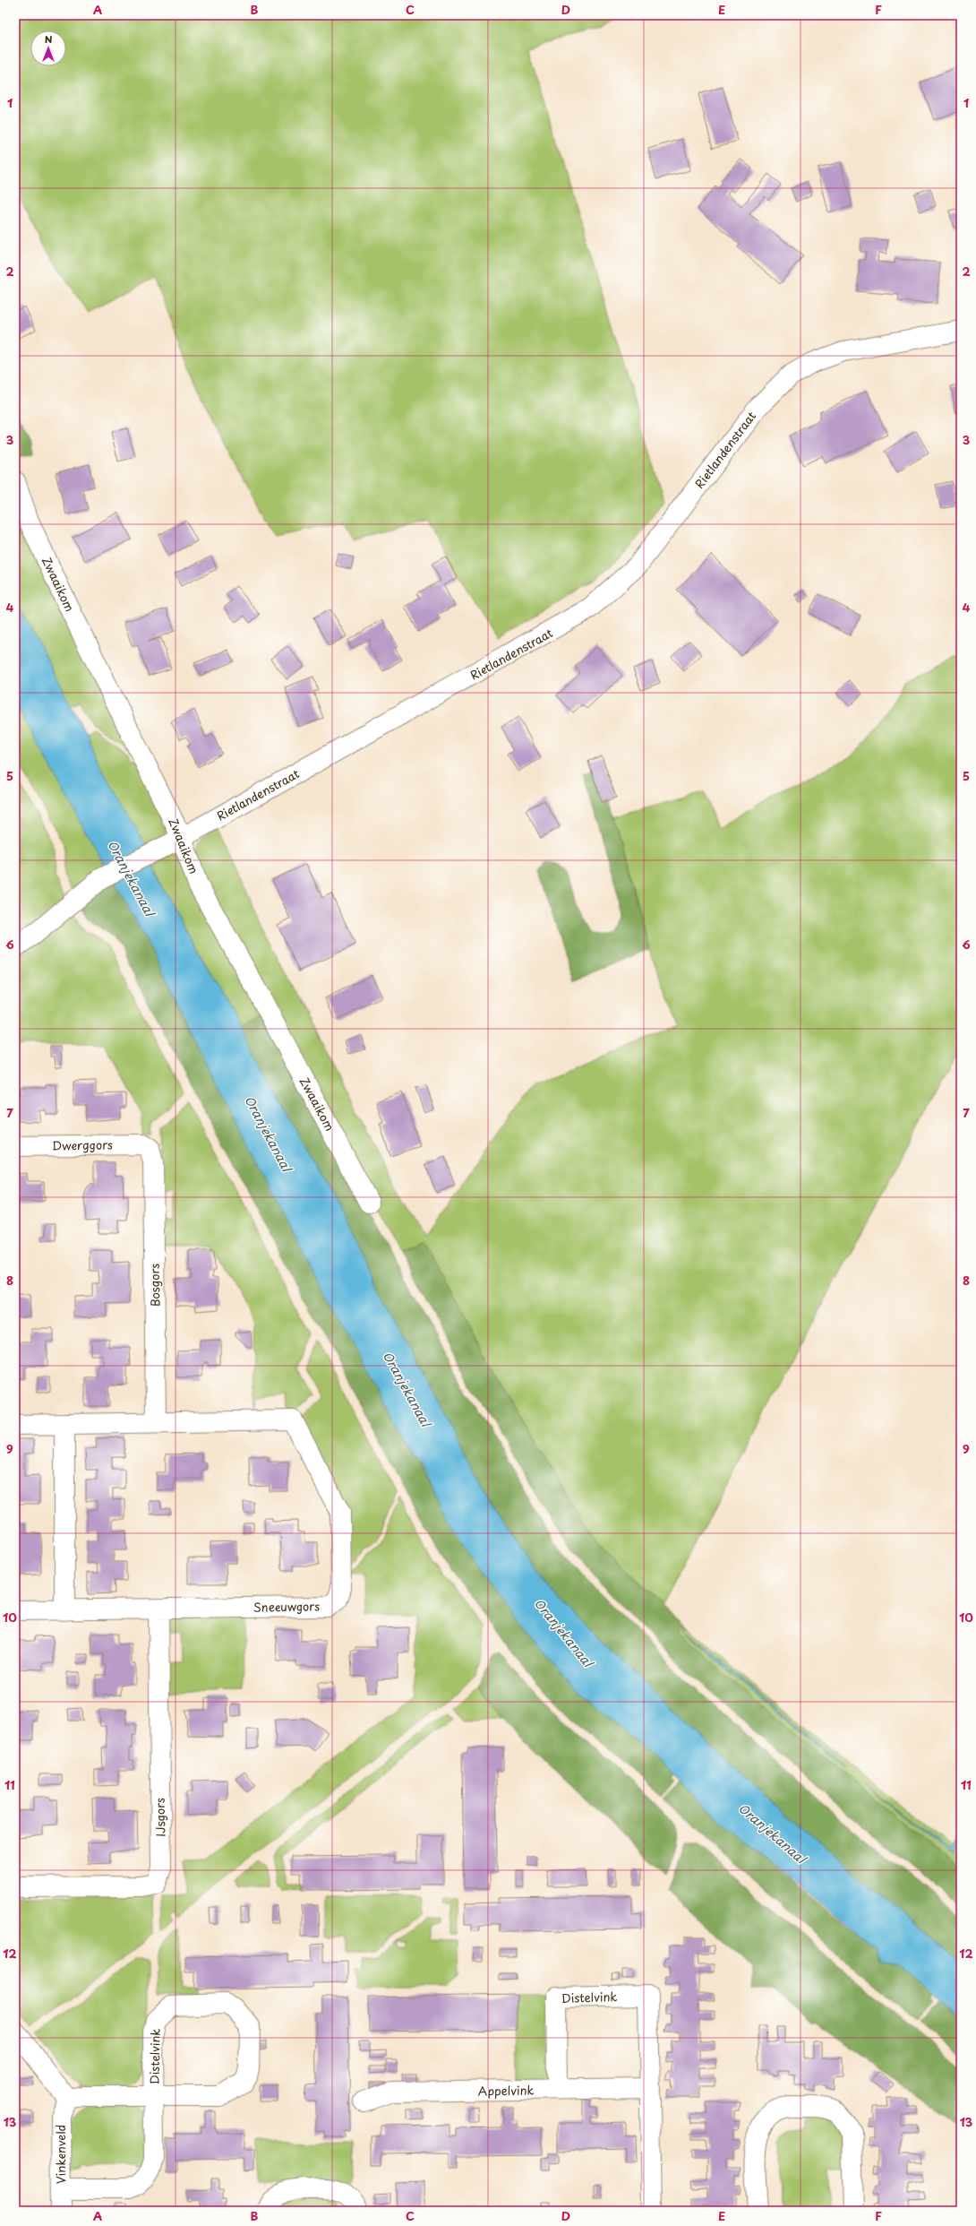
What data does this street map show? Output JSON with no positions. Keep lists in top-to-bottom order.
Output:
{
  "streets": {
    "street": [
      "Rietlandenstraat",
      "Zwaaikom",
      "Dwerggors",
      "Bosgors",
      "Sneeuwgors",
      "IJsgors",
      "Distelvink",
      "Appelvink",
      "Vinkenveld"
    ]
  },
  "crossings": [
    ["Rietlandenstraat", "Zwaaikom"],
    ["Dwerggors", "Bosgors"],
    ["Bosgors", "Sneeuwgors"],
    ["Sneeuwgors", "IJsgors"],
    ["Distelvink", "Appelvink"],
    ["Distelvink", "Vinkenveld"]
  ],
  "water": ["Oranjekanaal"],
  "north": "top",
  "grid": {
    "columns": [
      "A",
      "B",
      "C",
      "D",
      "E",
      "F"
    ],
    "rows": [
      "1",
      "2",
      "3",
      "4",
      "5",
      "6",
      "7",
      "8",
      "9",
      "10",
      "11",
      "12",
      "13"
    ]
  }
}
